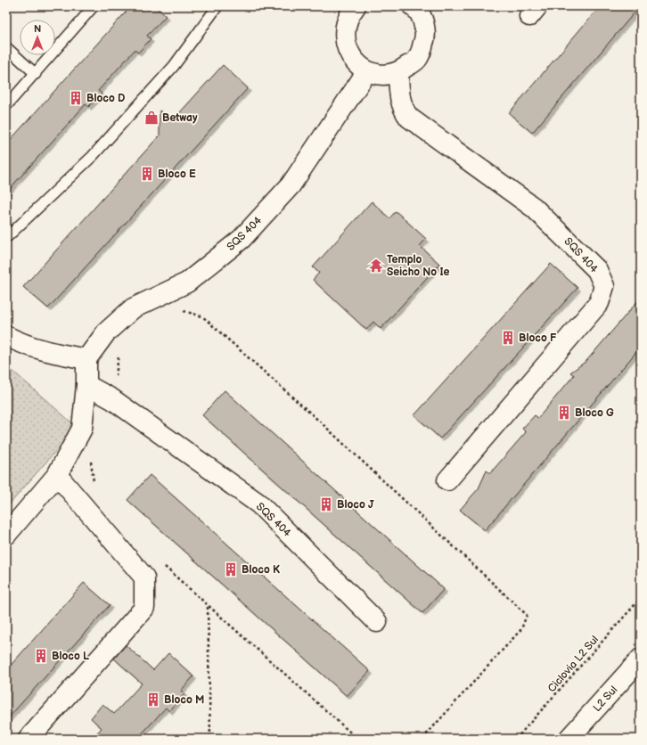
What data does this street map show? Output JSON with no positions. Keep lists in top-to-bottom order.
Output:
{
  "streets": {
    "street": ["SQS 404", "L2 Sul"],
    "path": ["Ciclovia L2 Sul"]
  },
  "places": {
    "building": [
      "Bloco D",
      "Bloco E",
      "Bloco F",
      "Bloco G",
      "Bloco J",
      "Bloco K",
      "Bloco L",
      "Bloco M"
    ],
    "shop": ["Betway"],
    "temple": ["Templo Seicho No Ie"]
  },
  "north": "top"
}
